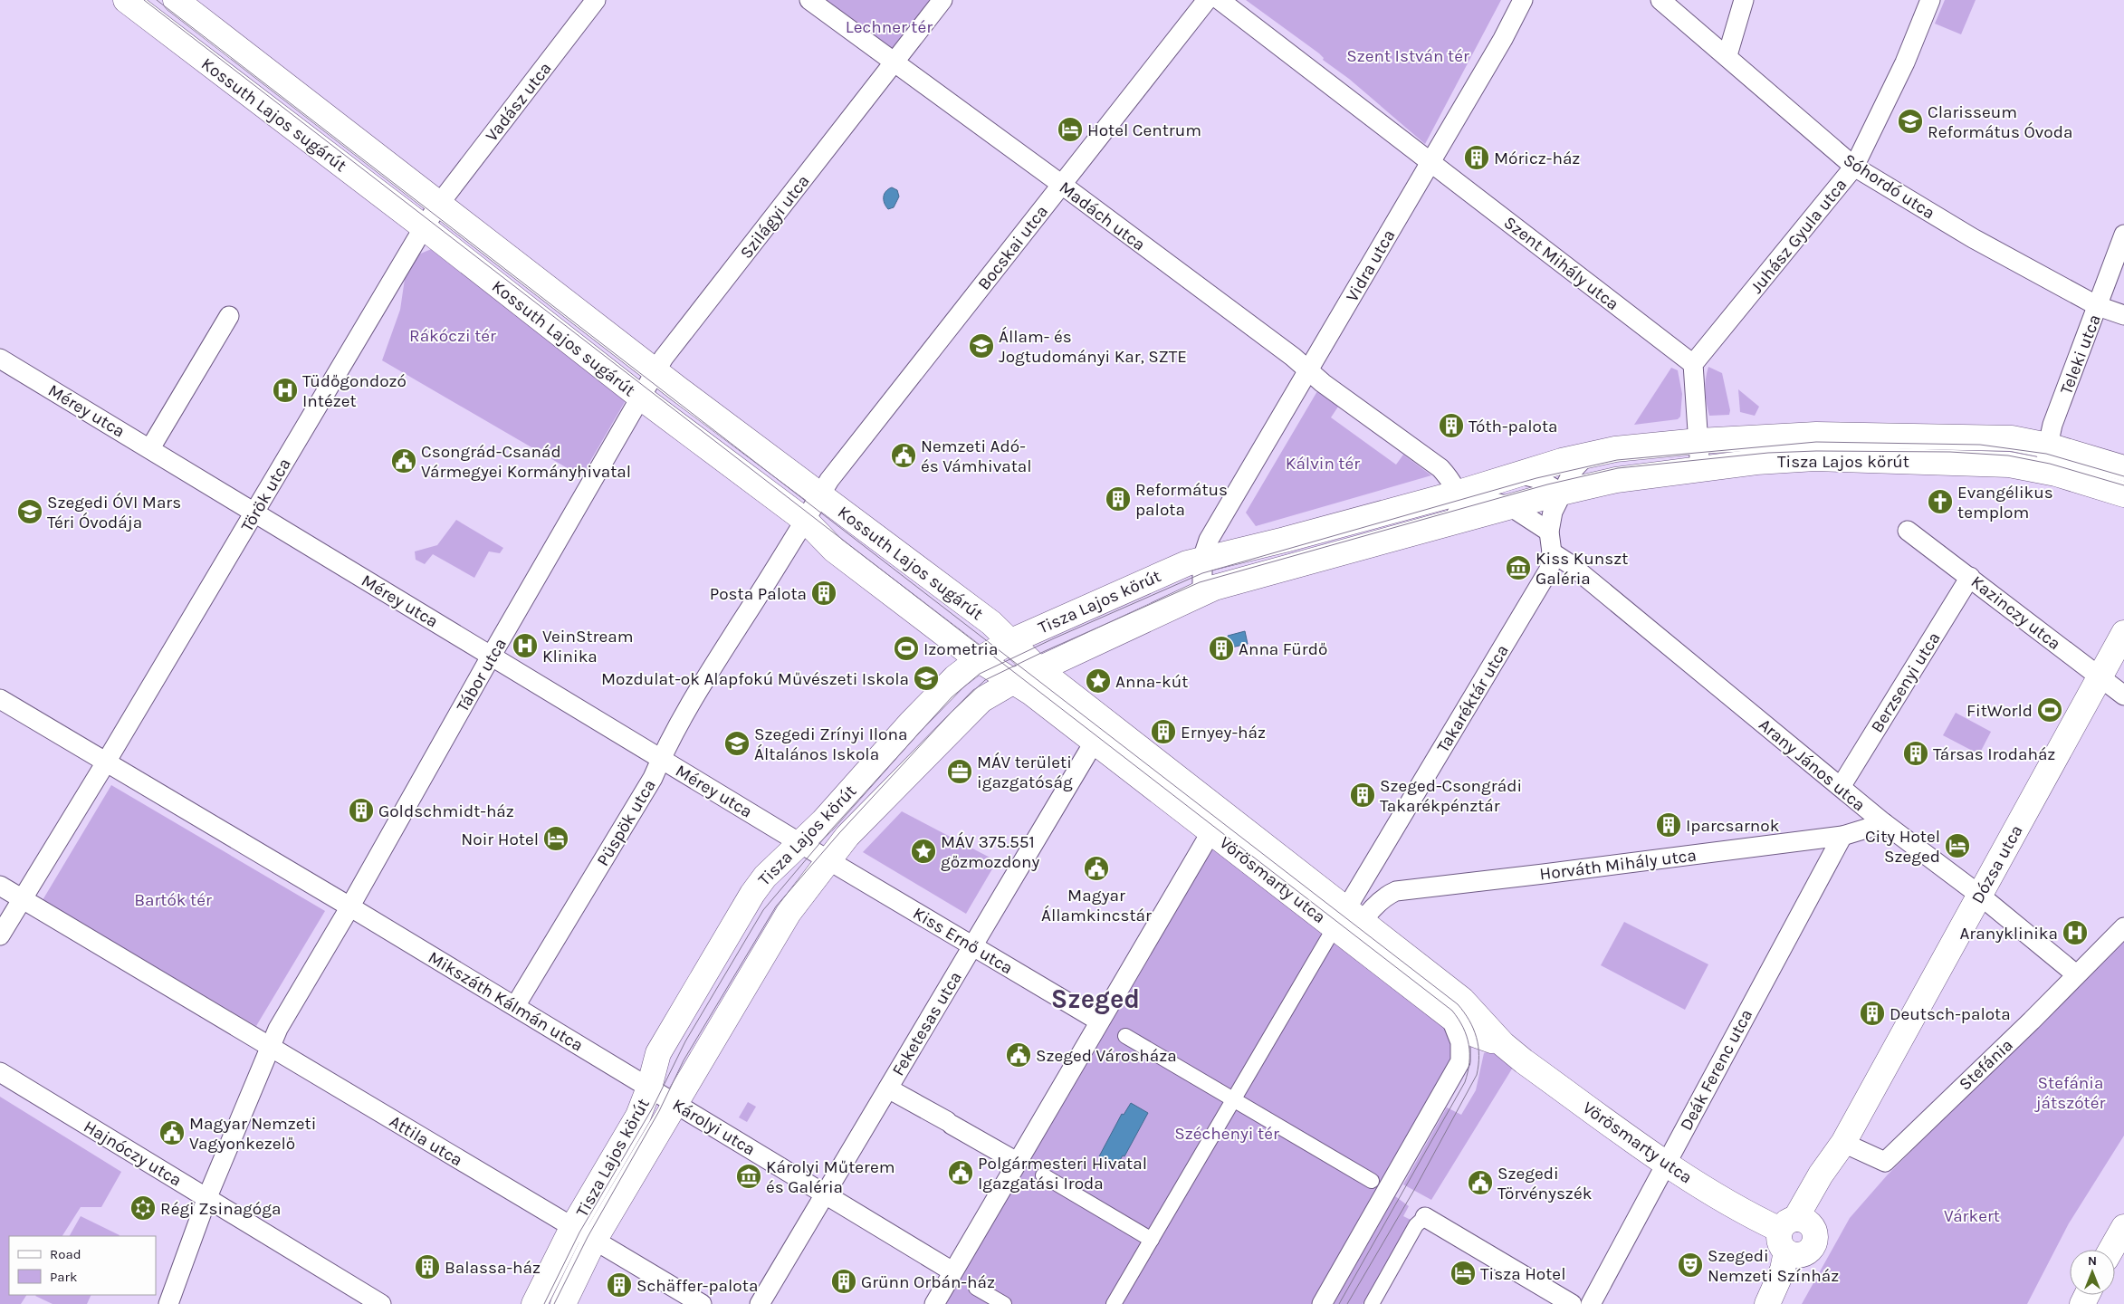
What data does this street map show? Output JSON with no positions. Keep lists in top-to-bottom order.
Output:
{
  "streets": {
    "street": [
      "Vadász utca",
      "Kossuth Lajos sugárút",
      "Sóhordó utca",
      "Madách utca",
      "Szilágyi utca",
      "Juhász Gyula utca",
      "Bocskai utca",
      "Szent Mihály utca",
      "Vidra utca",
      "Teleki utca",
      "Mérey utca",
      "Tisza Lajos körút",
      "Török utca",
      "Kazinczy utca",
      "Tábor utca",
      "Berzsenyi utca",
      "Takaréktár utca",
      "Arany János utca",
      "Püspök utca",
      "Horváth Mihály utca",
      "Dózsa utca",
      "Vörösmarty utca",
      "Kiss Ernő utca",
      "Mikszáth Kálmán utca",
      "Feketesas utca",
      "Stefánia",
      "Deák Ferenc utca",
      "Károlyi utca",
      "Attila utca",
      "Hajnóczy utca"
    ]
  },
  "crossings": [
    ["Vadász utca", "Kossuth Lajos sugárút"],
    ["Kossuth Lajos sugárút", "Szilágyi utca"],
    ["Kossuth Lajos sugárút", "Bocskai utca"],
    ["Kossuth Lajos sugárút", "Tisza Lajos körút"],
    ["Kossuth Lajos sugárút", "Török utca"],
    ["Kossuth Lajos sugárút", "Tábor utca"],
    ["Kossuth Lajos sugárút", "Püspök utca"],
    ["Kossuth Lajos sugárút", "Vörösmarty utca"],
    ["Sóhordó utca", "Juhász Gyula utca"],
    ["Sóhordó utca", "Teleki utca"],
    ["Madách utca", "Szilágyi utca"],
    ["Madách utca", "Bocskai utca"],
    ["Madách utca", "Vidra utca"],
    ["Juhász Gyula utca", "Szent Mihály utca"],
    ["Szent Mihály utca", "Vidra utca"],
    ["Teleki utca", "Tisza Lajos körút"],
    ["Mérey utca", "Tisza Lajos körút"],
    ["Mérey utca", "Török utca"],
    ["Mérey utca", "Tábor utca"],
    ["Mérey utca", "Püspök utca"],
    ["Mérey utca", "Kiss Ernő utca"],
    ["Tisza Lajos körút", "Takaréktár utca"],
    ["Tisza Lajos körút", "Vörösmarty utca"],
    ["Tisza Lajos körút", "Kiss Ernő utca"],
    ["Tisza Lajos körút", "Mikszáth Kálmán utca"],
    ["Tisza Lajos körút", "Károlyi utca"],
    ["Tisza Lajos körút", "Attila utca"],
    ["Kazinczy utca", "Berzsenyi utca"],
    ["Kazinczy utca", "Dózsa utca"],
    ["Tábor utca", "Mikszáth Kálmán utca"],
    ["Berzsenyi utca", "Arany János utca"],
    ["Takaréktár utca", "Arany János utca"],
    ["Takaréktár utca", "Vörösmarty utca"],
    ["Arany János utca", "Horváth Mihály utca"],
    ["Arany János utca", "Dózsa utca"],
    ["Arany János utca", "Stefánia"],
    ["Püspök utca", "Mikszáth Kálmán utca"],
    ["Horváth Mihály utca", "Deák Ferenc utca"],
    ["Dózsa utca", "Stefánia"],
    ["Vörösmarty utca", "Feketesas utca"],
    ["Vörösmarty utca", "Deák Ferenc utca"],
    ["Kiss Ernő utca", "Feketesas utca"],
    ["Mikszáth Kálmán utca", "Károlyi utca"],
    ["Feketesas utca", "Károlyi utca"]
  ],
  "districts": ["Szeged"],
  "parks": [
    "Lechner tér",
    "Szent István tér",
    "Rákóczi tér",
    "Kálvin tér",
    "Bartók tér",
    "Stefánia játszótér",
    "Széchenyi tér",
    "Várkert"
  ],
  "places": {
    "school or university": [
      "Clarisseum Református Óvoda",
      "Állam- és Jogtudományi Kar, SZTE",
      "Szegedi ÓVI Mars Téri Óvodája",
      "Mozdulat-ok Alapfokú Művészeti Iskola",
      "Szegedi Zrínyi Ilona Általános Iskola"
    ],
    "hotel": [
      "Hotel Centrum",
      "Noir Hotel",
      "City Hotel Szeged",
      "Tisza Hotel"
    ],
    "building": [
      "Móricz-ház",
      "Tóth-palota",
      "Református palota",
      "Posta Palota",
      "Anna Fürdő",
      "Ernyey-ház",
      "Társas Irodaház",
      "Szeged-Csongrádi Takarékpénztár",
      "Goldschmidt-ház",
      "Iparcsarnok",
      "Deutsch-palota",
      "Balassa-ház",
      "Grünn Orbán-ház",
      "Schäffer-palota"
    ],
    "hospital": ["Tüdőgondozó Intézet", "VeinStream Klinika", "Aranyklinika"],
    "public building": [
      "Nemzeti Adó- és Vámhivatal",
      "Csongrád-Csanád Vármegyei Kormányhivatal",
      "Magyar Államkincstár",
      "Szeged Városháza",
      "Magyar Nemzeti Vagyonkezelő",
      "Polgármesteri Hivatal Igazgatási Iroda",
      "Szegedi Törvényszék"
    ],
    "church": ["Evangélikus templom"],
    "museum": ["Kiss Kunszt Galéria", "Károlyi Műterem és Galéria"],
    "sports": ["Izometria", "FitWorld"],
    "place": ["Anna-kút", "MÁV 375.551 gőzmozdony"],
    "office": ["MÁV területi igazgatóság"],
    "synagogue": ["Régi Zsinagóga"],
    "theatre": ["Szegedi Nemzeti Színház"]
  },
  "legend": ["Road", "Park"],
  "north": "top"
}
